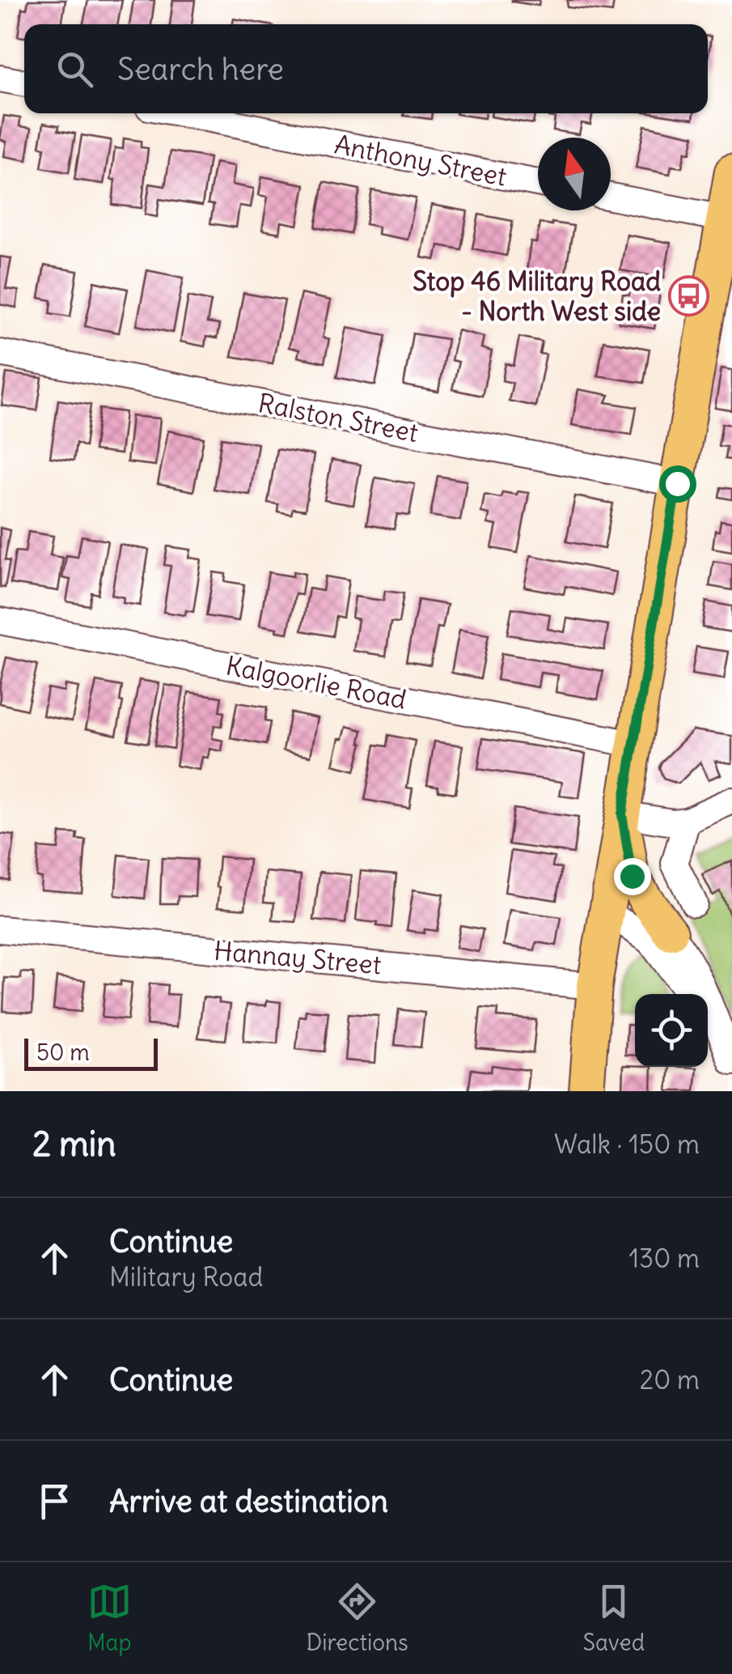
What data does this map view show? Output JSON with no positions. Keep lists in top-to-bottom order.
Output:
{
  "streets": {
    "street": [
      "Anthony Street",
      "Ralston Street",
      "Kalgoorlie Road",
      "Hannay Street"
    ]
  },
  "places": {
    "bus stop": ["Stop 46 Military Road - North West side"]
  },
  "scale_bar": "50 m",
  "north": "top",
  "page": {
    "search": "Search here",
    "scale": "50 m",
    "heading": ["2 min", "Walk · 150 m"],
    "list": [
      ["Continue", "Military Road", "130 m"],
      ["Continue", "20 m"],
      "Arrive at destination"
    ],
    "nav": ["Map", "Directions", "Saved"]
  }
}
